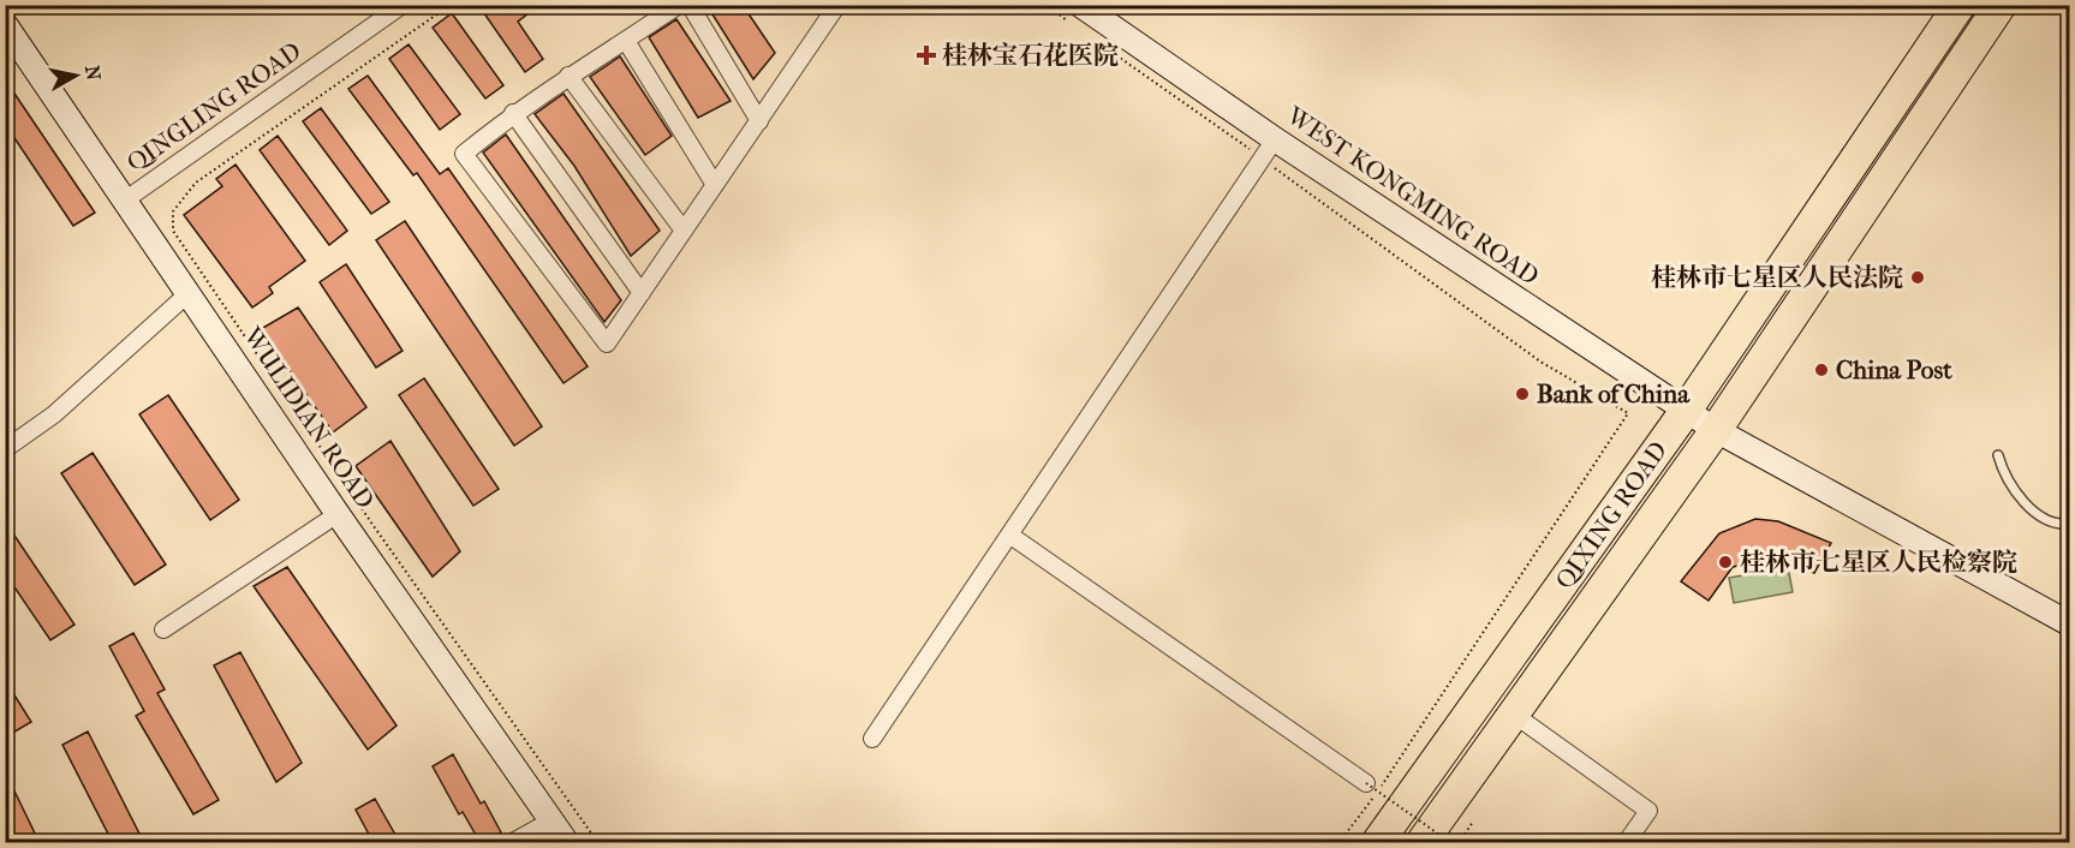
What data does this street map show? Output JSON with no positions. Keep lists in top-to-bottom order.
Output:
{
  "streets": {
    "highway": ["QIXING ROAD"],
    "main road": ["WEST KONGMING ROAD", "WULIDIAN ROAD"],
    "street": ["QINGLING ROAD"]
  },
  "crossings": [
    ["QINGLING ROAD", "WULIDIAN ROAD"],
    ["WEST KONGMING ROAD", "QIXING ROAD"]
  ],
  "places": {
    "health": ["桂林宝石花医院"],
    "other": [
      "桂林市七星区人民法院",
      "China Post",
      "Bank of China",
      "桂林市七星区人民检察院"
    ]
  },
  "north": "right"
}
